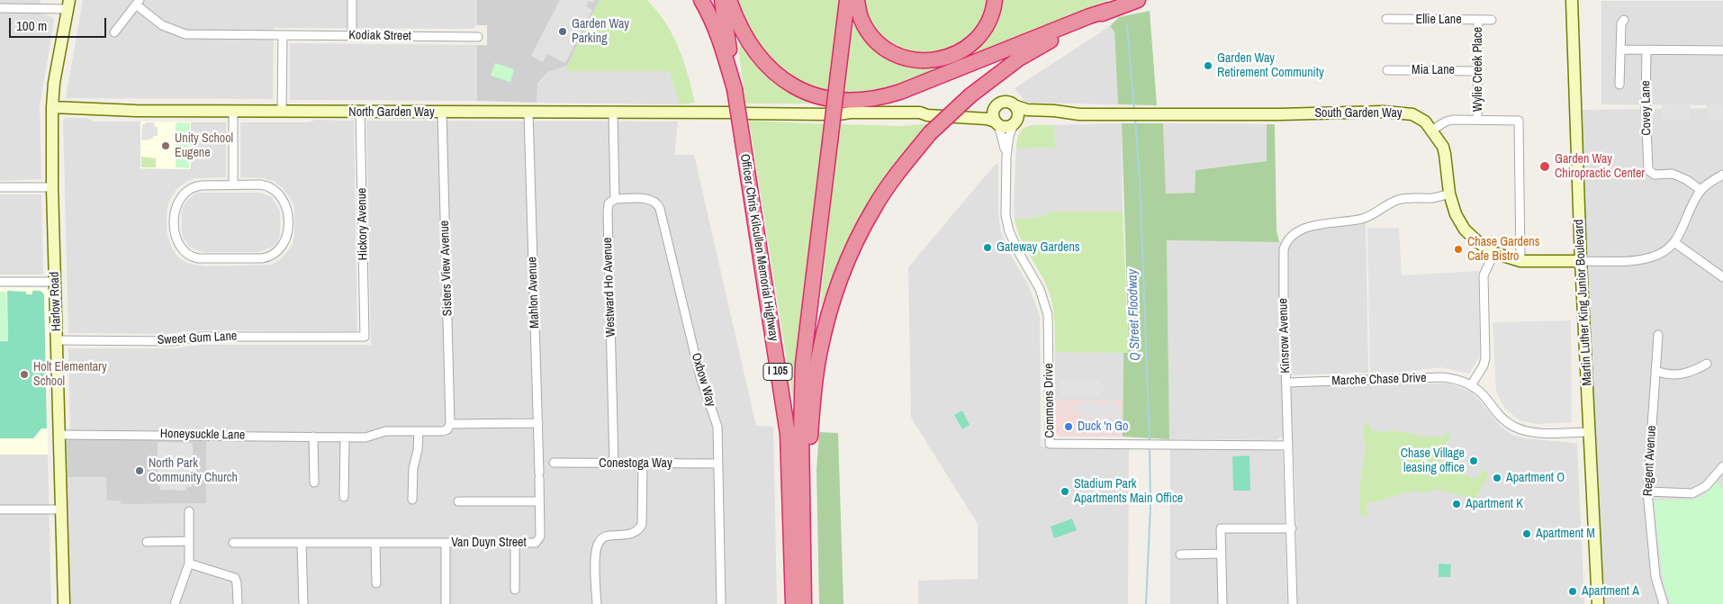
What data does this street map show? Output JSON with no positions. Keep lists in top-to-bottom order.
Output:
{
  "streets": {
    "highway": ["Officer Chris Kilcullen Memorial Highway", "I 105"],
    "street": [
      "Ellie Lane",
      "Kodiak Street",
      "Wylie Creek Place",
      "Mia Lane",
      "Covey Lane",
      "North Garden Way",
      "South Garden Way",
      "Hickory Avenue",
      "Sisters View Avenue",
      "Westward Ho Avenue",
      "Mahlon Avenue",
      "Harlow Road",
      "Martin Luther King Junior Boulevard",
      "Kinsrow Avenue",
      "Sweet Gum Lane",
      "Oxbow Way",
      "Marche Chase Drive",
      "Commons Drive",
      "Honeysuckle Lane",
      "Regent Avenue",
      "Conestoga Way",
      "Van Duyn Street"
    ]
  },
  "crossings": [
    ["Ellie Lane", "Wylie Creek Place"],
    ["Wylie Creek Place", "Mia Lane"],
    ["North Garden Way", "Hickory Avenue"],
    ["North Garden Way", "Sisters View Avenue"],
    ["North Garden Way", "Westward Ho Avenue"],
    ["North Garden Way", "Mahlon Avenue"],
    ["North Garden Way", "Harlow Road"],
    ["South Garden Way", "Martin Luther King Junior Boulevard"],
    ["South Garden Way", "Kinsrow Avenue"],
    ["South Garden Way", "Commons Drive"],
    ["Hickory Avenue", "Sweet Gum Lane"],
    ["Sisters View Avenue", "Honeysuckle Lane"],
    ["Westward Ho Avenue", "Oxbow Way"],
    ["Westward Ho Avenue", "Conestoga Way"],
    ["Mahlon Avenue", "Honeysuckle Lane"],
    ["Mahlon Avenue", "Van Duyn Street"],
    ["Harlow Road", "Sweet Gum Lane"],
    ["Harlow Road", "Honeysuckle Lane"],
    ["Martin Luther King Junior Boulevard", "Marche Chase Drive"],
    ["Kinsrow Avenue", "Marche Chase Drive"],
    ["Kinsrow Avenue", "Commons Drive"],
    ["Oxbow Way", "Conestoga Way"]
  ],
  "water": ["Q Street Floodway"],
  "places": [
    "Garden Way Parking",
    "Garden Way Retirement Community",
    "Unity School Eugene",
    "Garden Way Chiropractic Center",
    "Gateway Gardens",
    "Chase Gardens Cafe Bistro",
    "Holt Elementary School",
    "Duck 'n Go",
    "Chase Village leasing office",
    "North Park Community Church",
    "Apartment O",
    "Stadium Park Apartments Main Office",
    "Apartment K",
    "Apartment M",
    "Apartment A"
  ],
  "scale_bar": "100 m"
}
